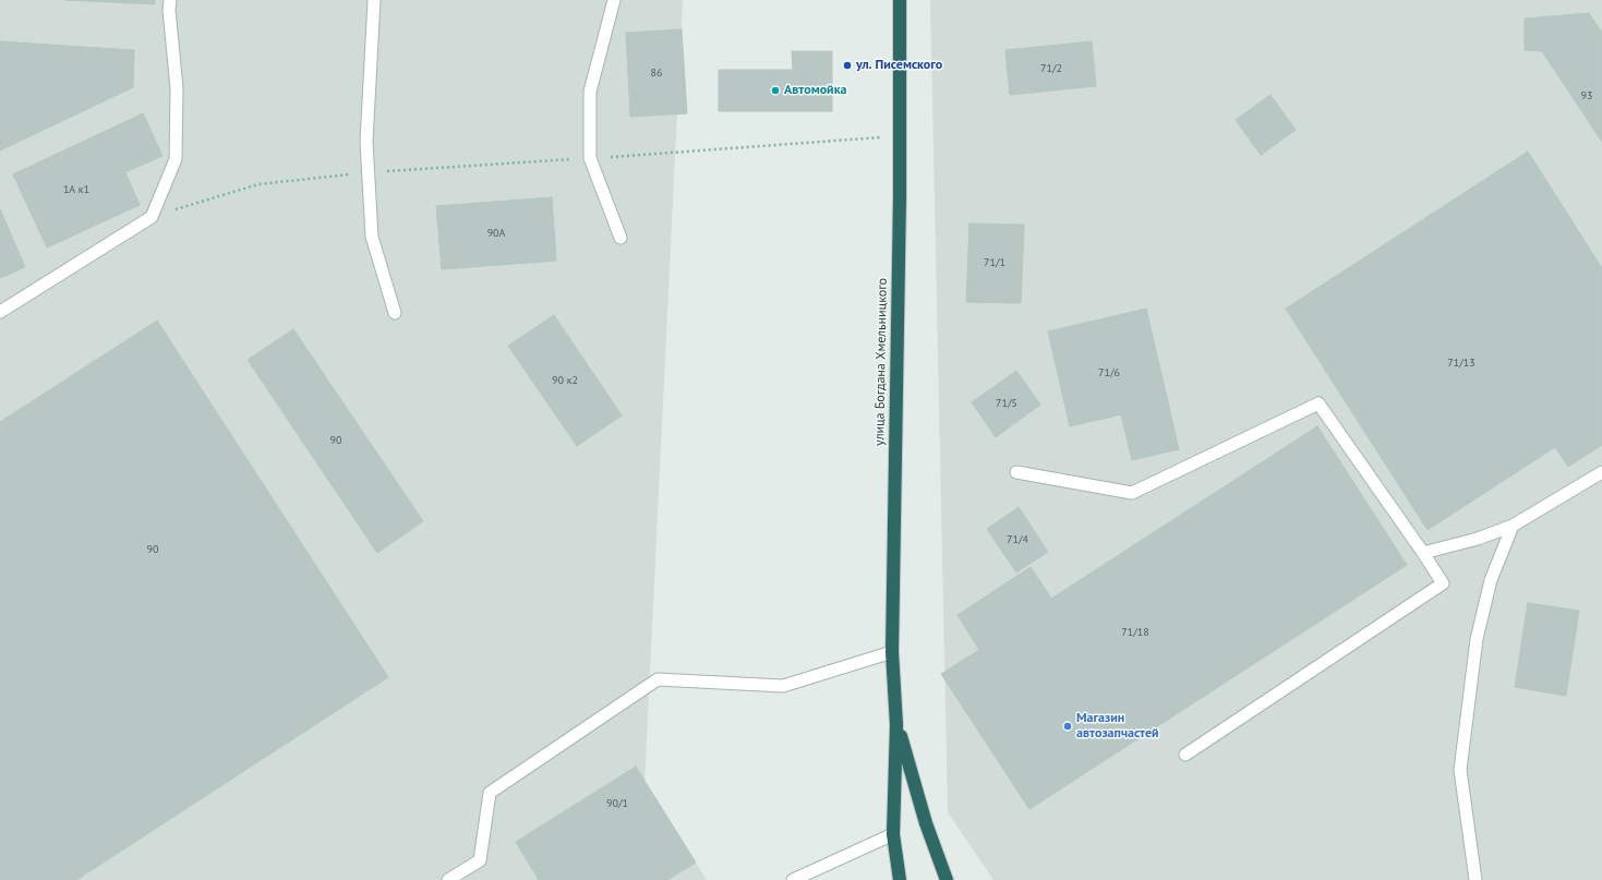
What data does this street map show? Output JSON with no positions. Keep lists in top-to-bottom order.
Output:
{
  "streets": {
    "highway": ["улица Богдана Хмельницкого"]
  },
  "places": ["ул. Писемского", "Автомойка", "Магазин автозапчастей"],
  "house_numbers": [
    "71/2",
    "86",
    "93",
    "1А к1",
    "90А",
    "71/1",
    "71/13",
    "71/6",
    "90 к2",
    "71/5",
    "90",
    "71/4",
    "90",
    "71/18",
    "90/1"
  ]
}
